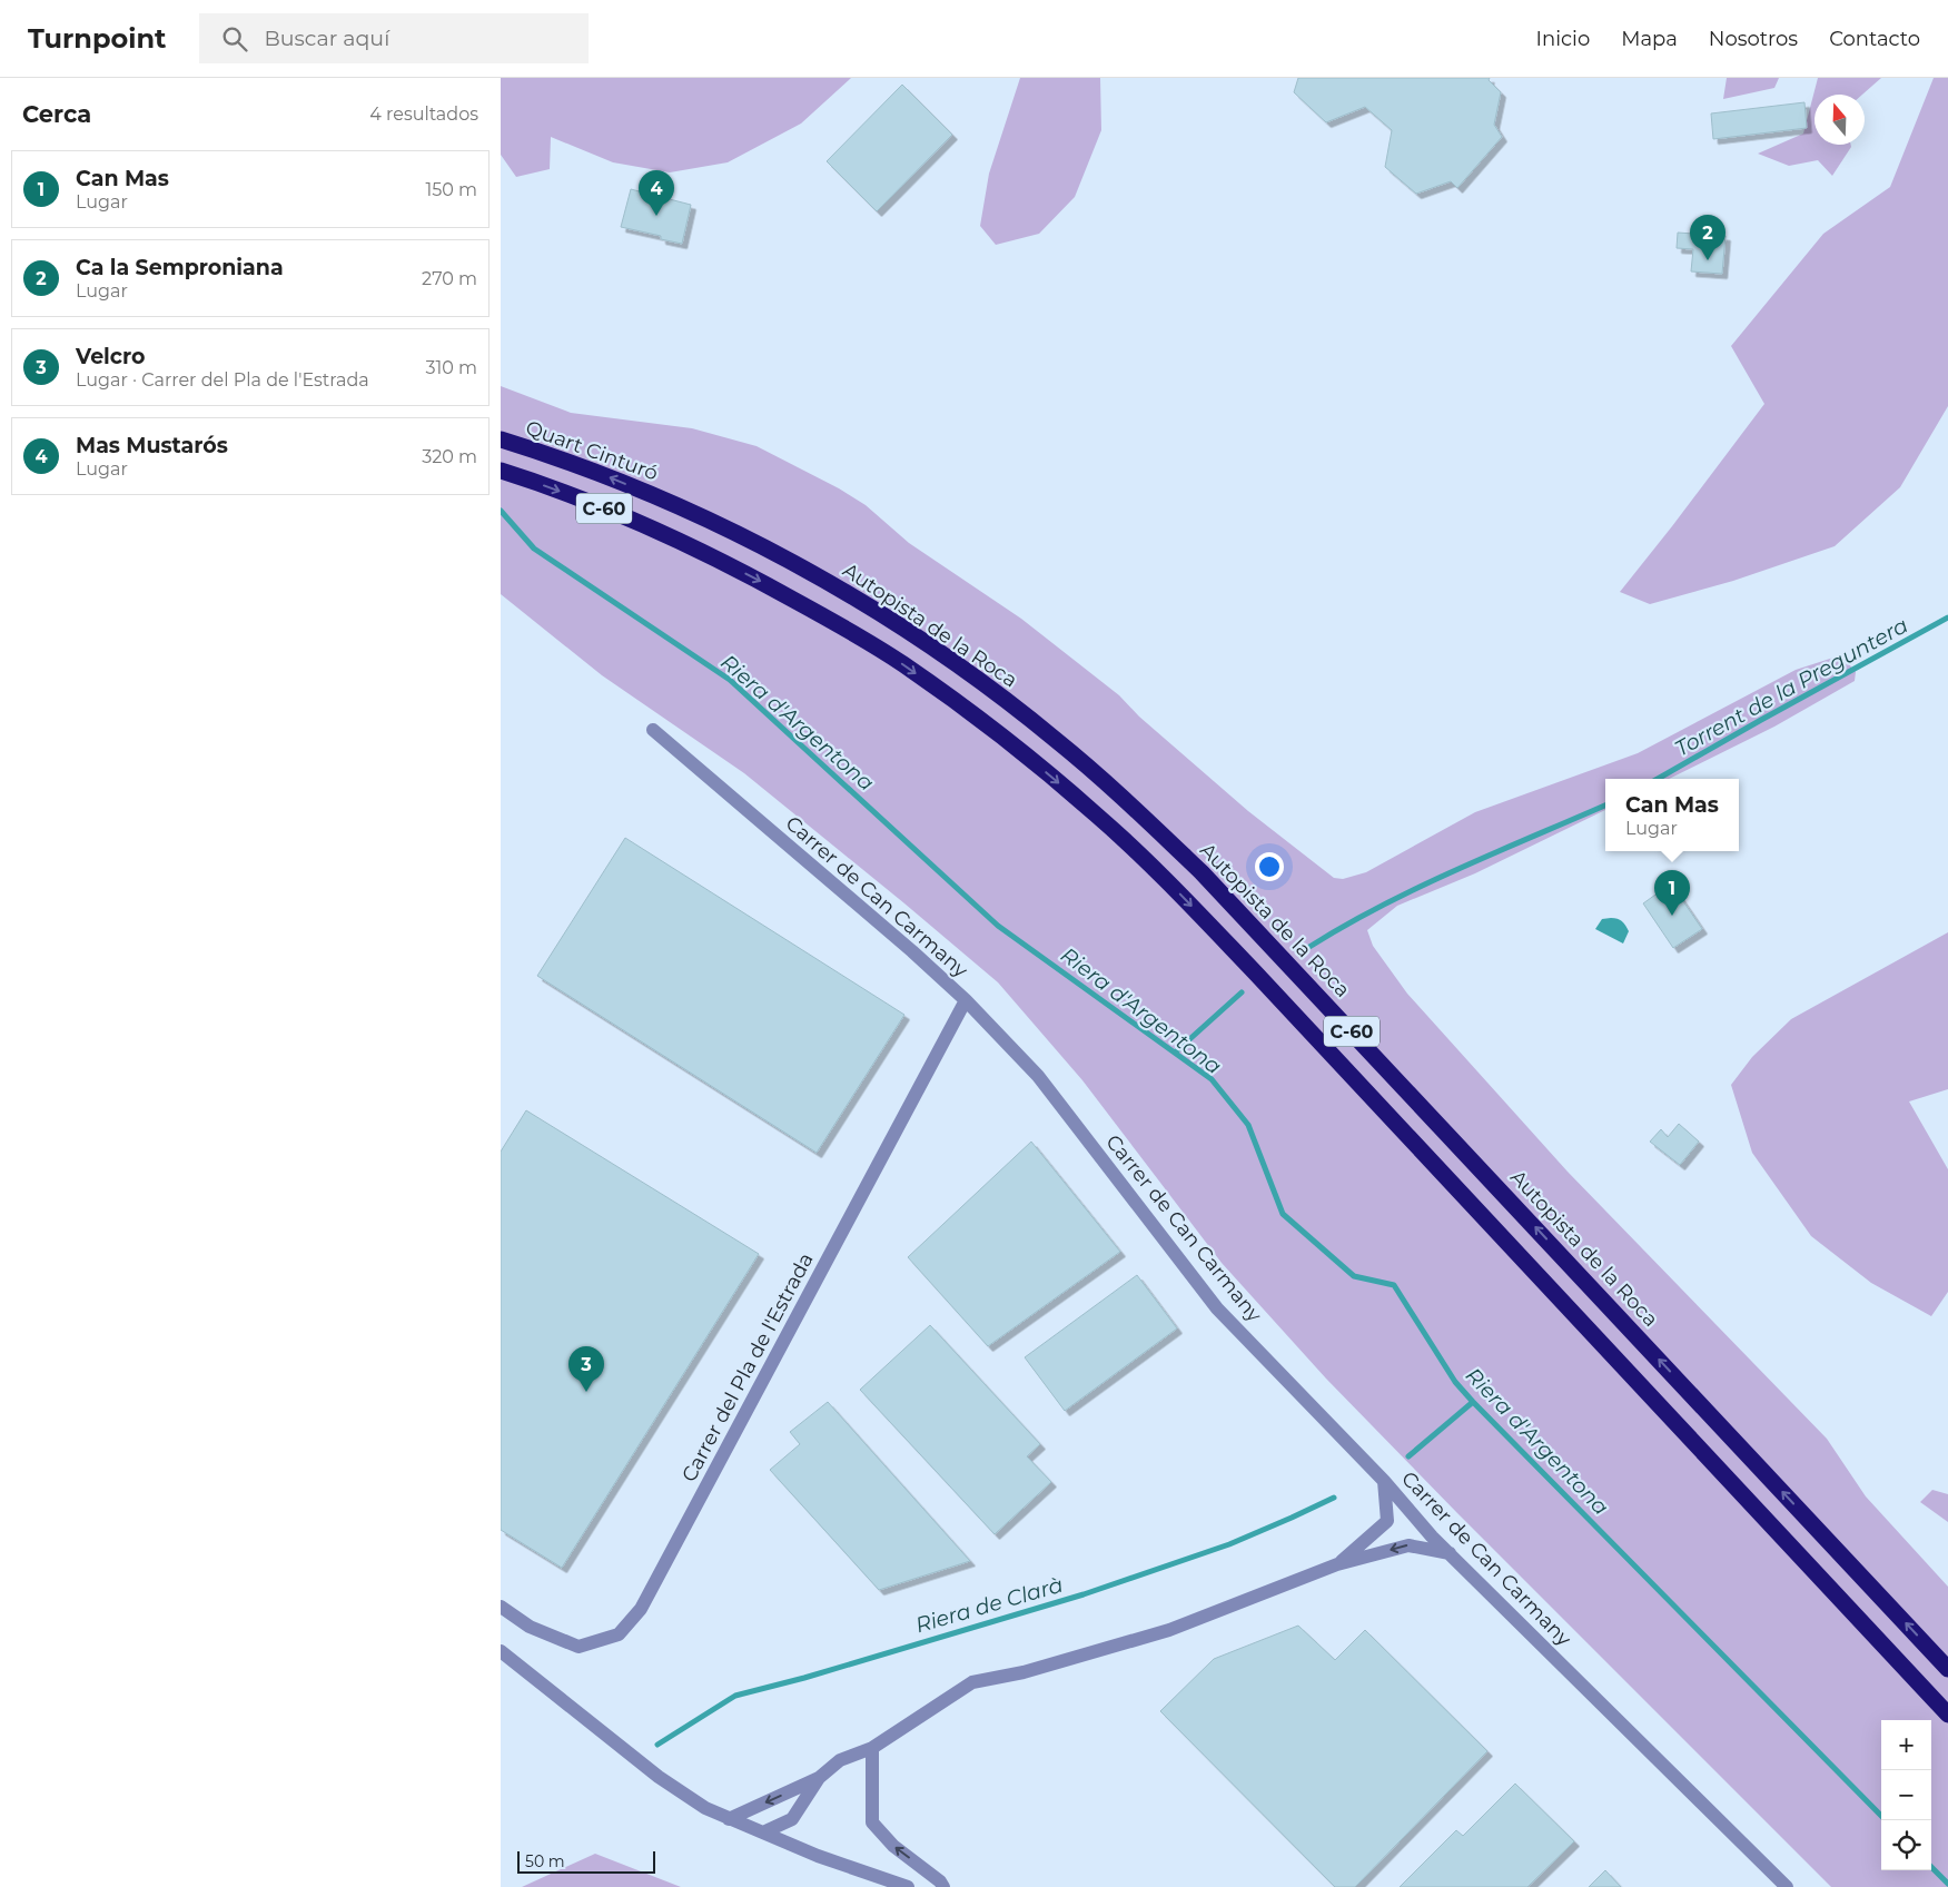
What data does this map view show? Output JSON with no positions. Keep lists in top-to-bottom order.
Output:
{
  "streets": {
    "highway": ["Quart Cinturó", "C-60", "Autopista de la Roca"],
    "street": ["Carrer de Can Carmany", "Carrer del Pla de l'Estrada"]
  },
  "crossings": [
    ["Quart Cinturó", "Autopista de la Roca"],
    ["Carrer de Can Carmany", "Carrer del Pla de l'Estrada"]
  ],
  "water": ["Torrent de la Preguntera", "Riera d'Argentona", "Riera de Clarà"],
  "scale_bar": "50 m",
  "north": "top",
  "page": {
    "header": "Turnpoint",
    "search": "Buscar aquí",
    "nav": [
      "Inicio",
      "Mapa",
      "Nosotros",
      "Contacto"
    ],
    "heading": ["Cerca", "4 resultados"],
    "list": [
      {
        "mark": "1",
        "name": "Can Mas",
        "note": "Lugar",
        "value": "150 m"
      },
      {
        "mark": "2",
        "name": "Ca la Semproniana",
        "note": "Lugar",
        "value": "270 m"
      },
      {
        "mark": "3",
        "name": "Velcro",
        "note": "Lugar · Carrer del Pla de l'Estrada",
        "value": "310 m"
      },
      {
        "mark": "4",
        "name": "Mas Mustarós",
        "note": "Lugar",
        "value": "320 m"
      }
    ],
    "pins": [
      "4",
      "2",
      "1",
      "3"
    ],
    "popup": ["Can Mas", "Lugar"],
    "map_buttons": ["+", "−"],
    "scale": "50 m"
  }
}
